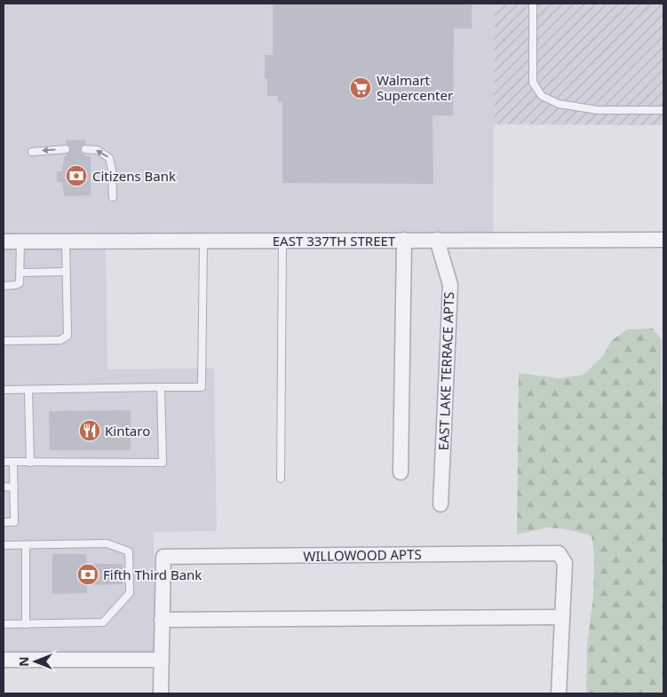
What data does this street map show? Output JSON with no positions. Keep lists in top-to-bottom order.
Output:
{
  "streets": {
    "street": ["EAST 337TH STREET", "EAST LAKE TERRACE APTS", "WILLOWOOD APTS"]
  },
  "crossings": [
    ["EAST 337TH STREET", "EAST LAKE TERRACE APTS"]
  ],
  "places": {
    "supermarket": ["Walmart Supercenter"],
    "bank": ["Citizens Bank", "Fifth Third Bank"],
    "restaurant": ["Kintaro"]
  },
  "north": "left"
}
